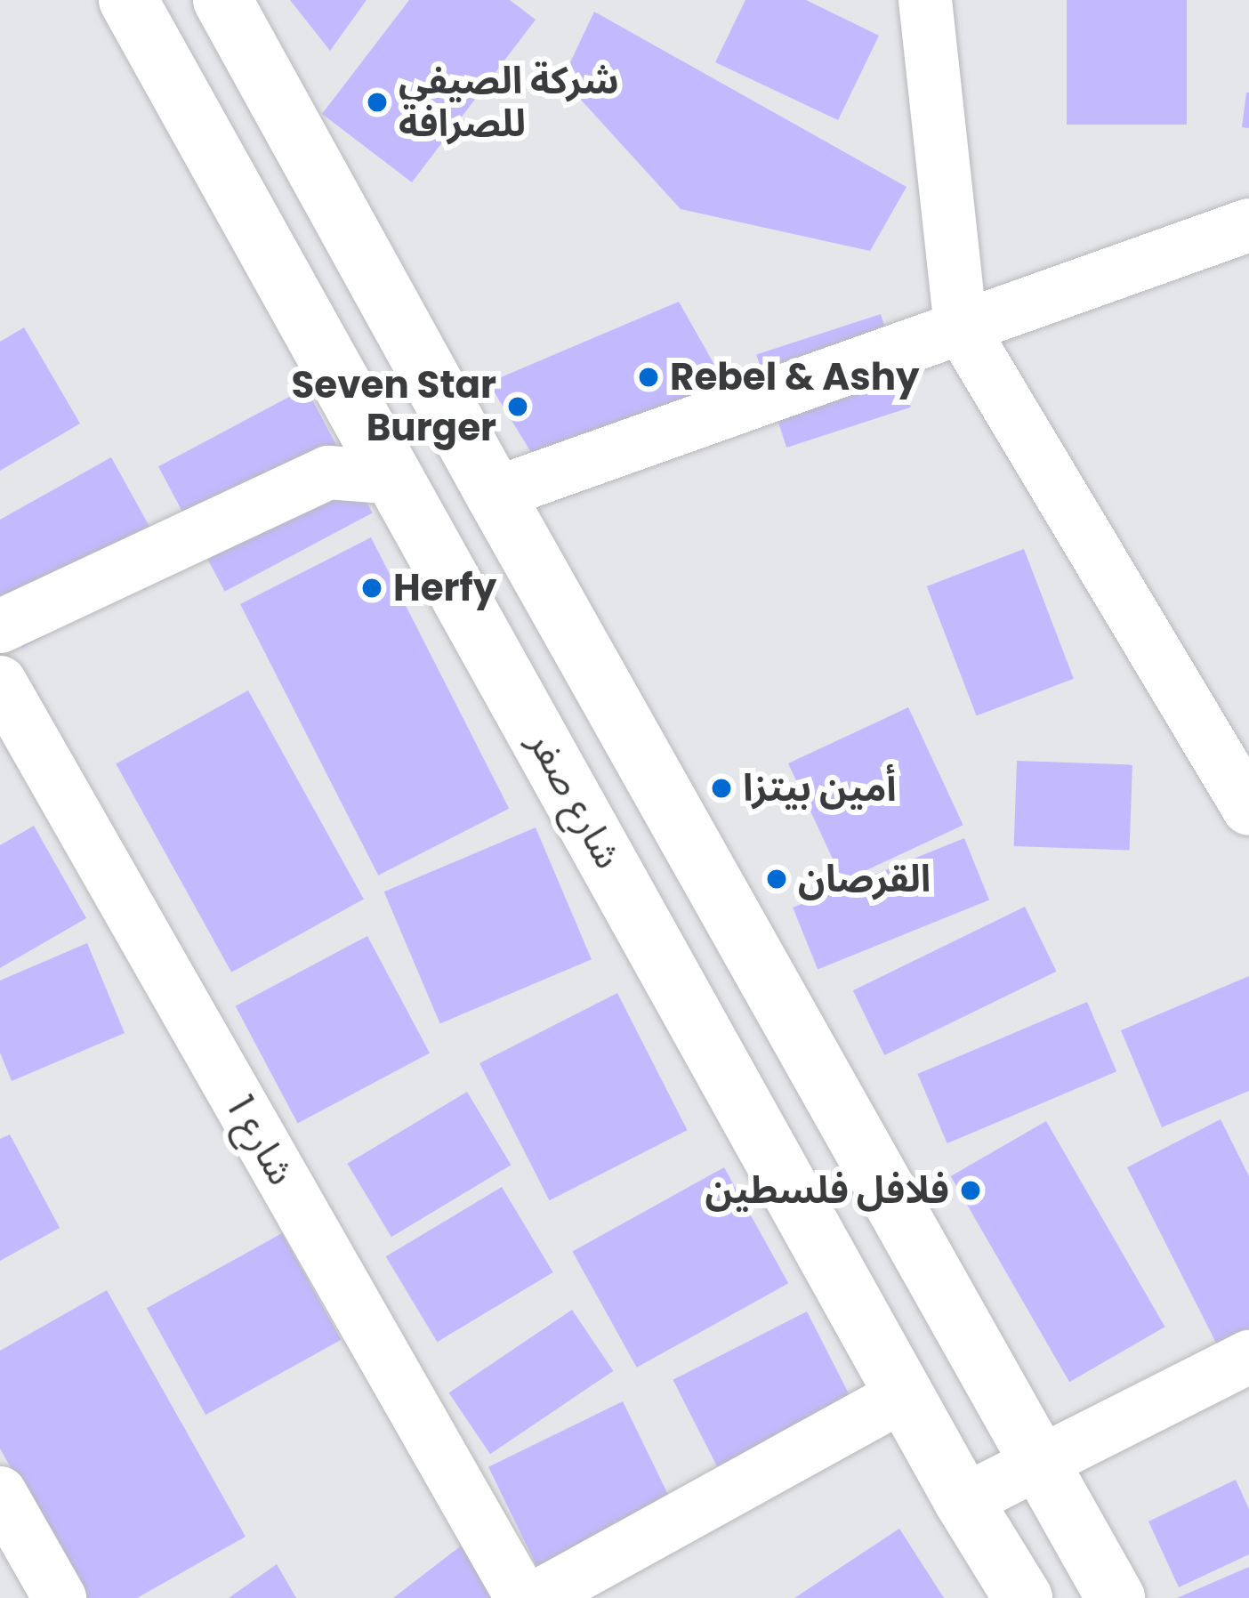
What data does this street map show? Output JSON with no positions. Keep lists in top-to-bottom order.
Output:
{
  "streets": {
    "street": ["شارع صفر", "شارع 1"]
  },
  "places": [
    "شركة الصيفي للصرافة",
    "Rebel & Ashy",
    "Seven Star Burger",
    "Herfy",
    "أمين بيتزا",
    "القرصان",
    "فلافل فلسطين"
  ]
}
